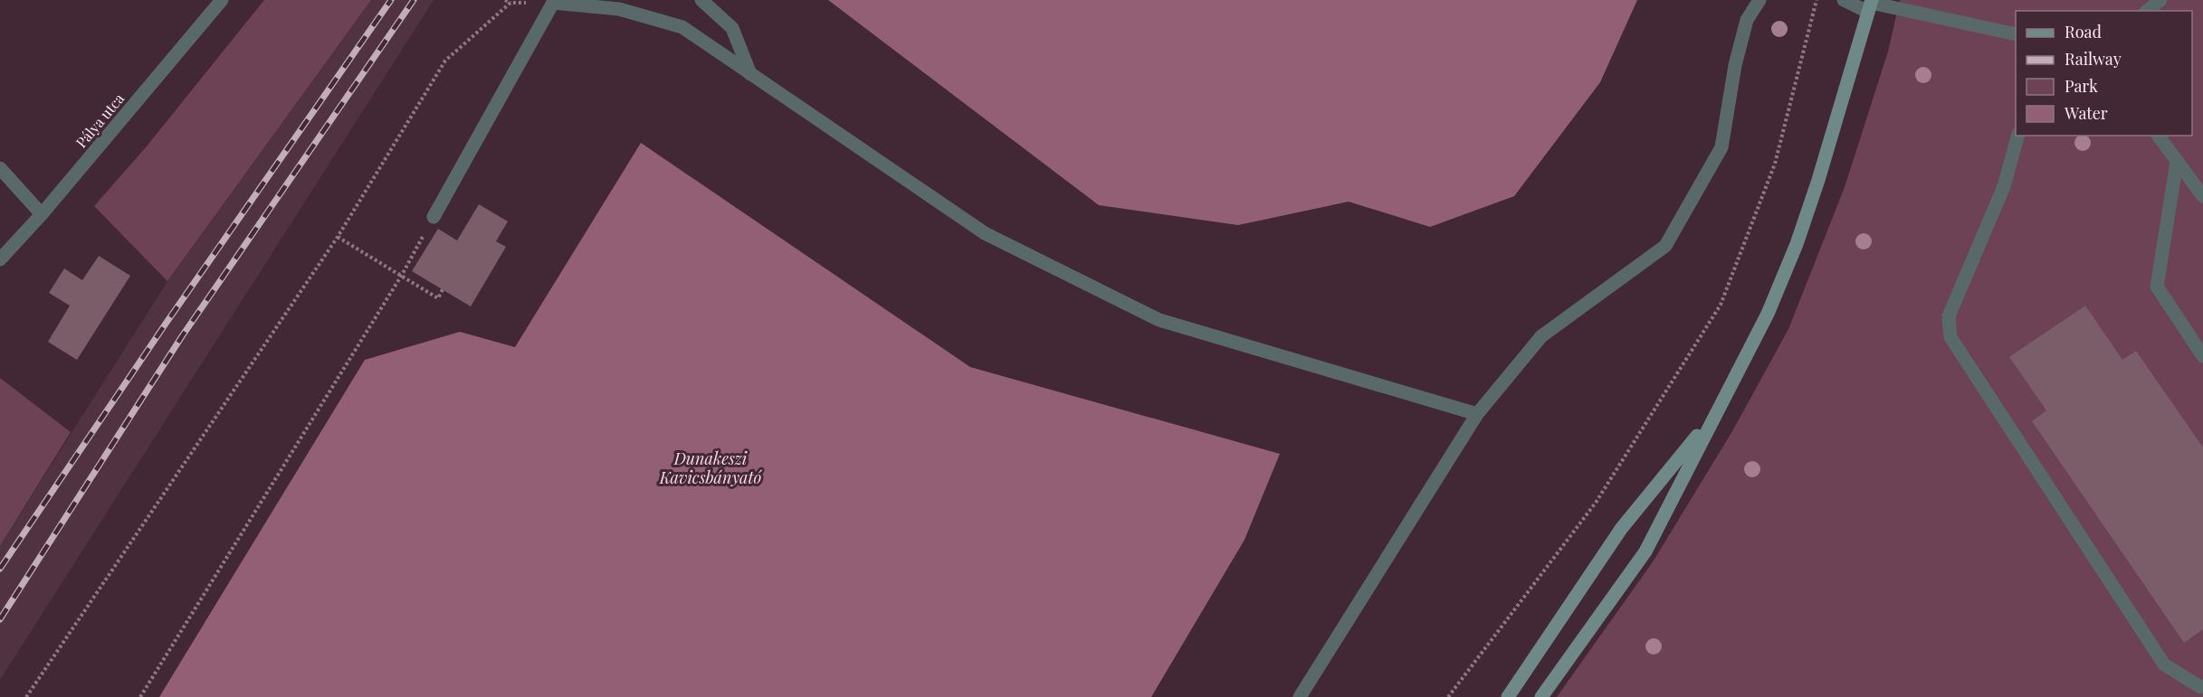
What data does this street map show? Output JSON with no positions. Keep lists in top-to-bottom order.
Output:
{
  "streets": {
    "street": ["Pálya utca"]
  },
  "water": ["Dunakeszi Kavicsbányató"],
  "legend": [
    "Road",
    "Railway",
    "Park",
    "Water"
  ]
}
